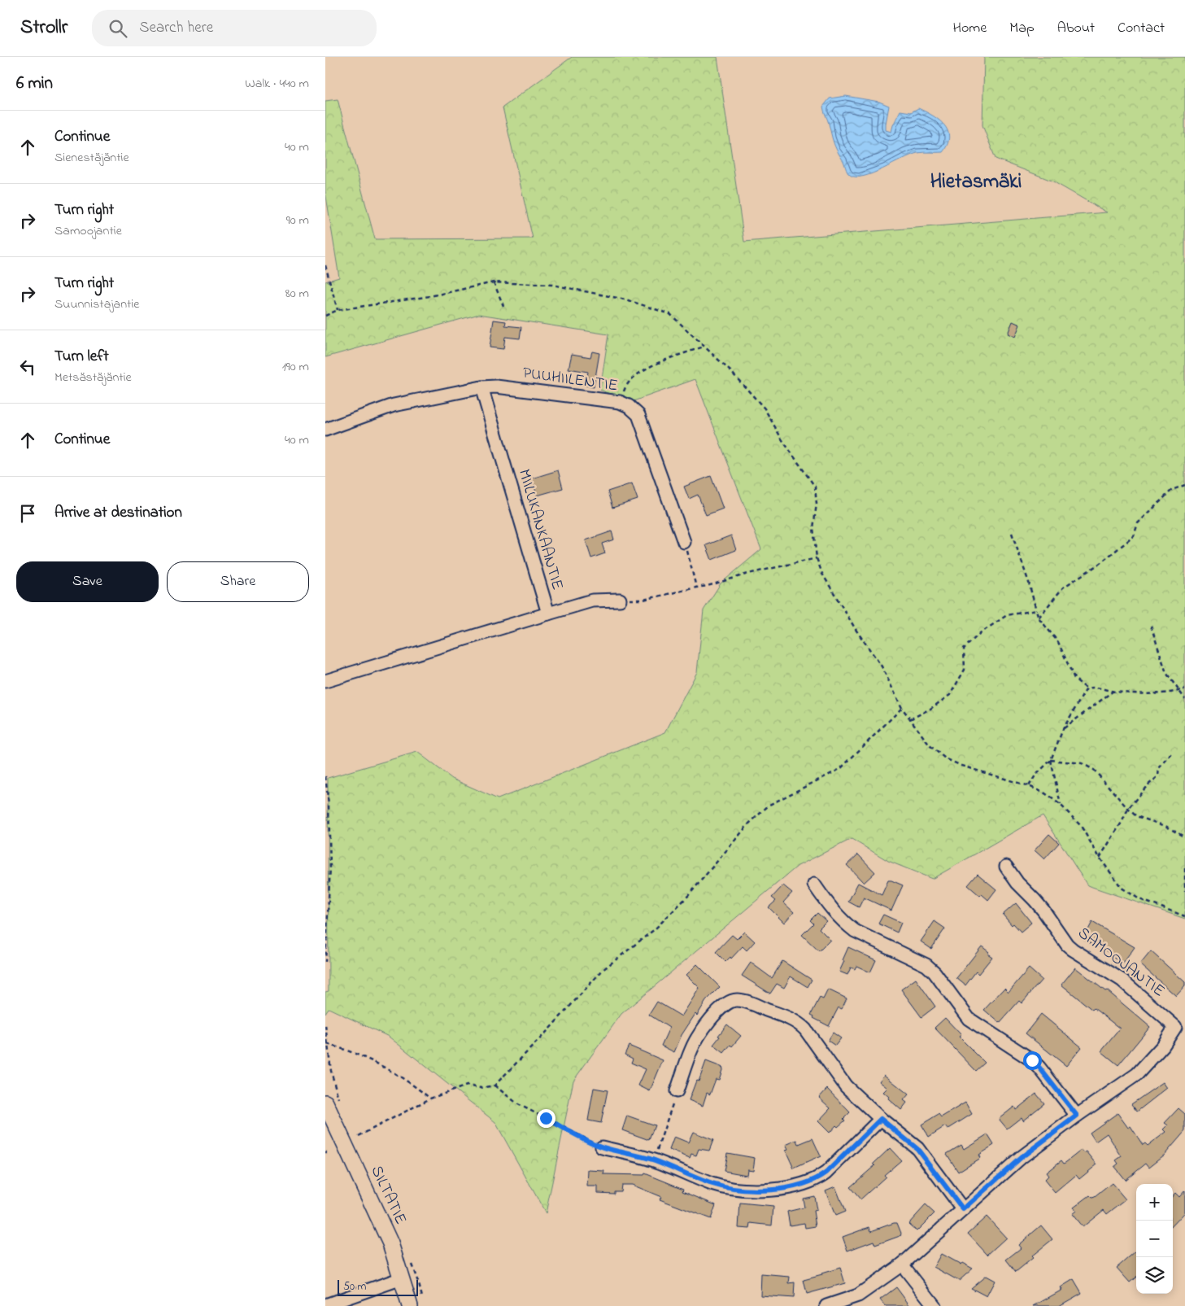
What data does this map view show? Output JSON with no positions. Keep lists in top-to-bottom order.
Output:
{
  "streets": {
    "street": [
      "PUUHIILENTIE",
      "MIILUKANKAANTIE",
      "SAMOOJANTIE",
      "SILTATIE"
    ]
  },
  "crossings": [
    ["PUUHIILENTIE", "MIILUKANKAANTIE"]
  ],
  "districts": ["Hietasmäki"],
  "scale_bar": "50 m",
  "page": {
    "header": "Strollr",
    "search": "Search here",
    "nav": [
      "Home",
      "Map",
      "About",
      "Contact"
    ],
    "heading": ["6 min", "Walk · 440 m"],
    "list": [
      ["Continue", "Sienestäjäntie", "40 m"],
      ["Turn right", "Samoojantie", "90 m"],
      ["Turn right", "Suunnistajantie", "80 m"],
      ["Turn left", "Metsästäjäntie", "190 m"],
      ["Continue", "40 m"],
      "Arrive at destination"
    ],
    "buttons": ["Save", "Share"],
    "map_buttons": ["+", "−"],
    "scale": "50 m"
  }
}
